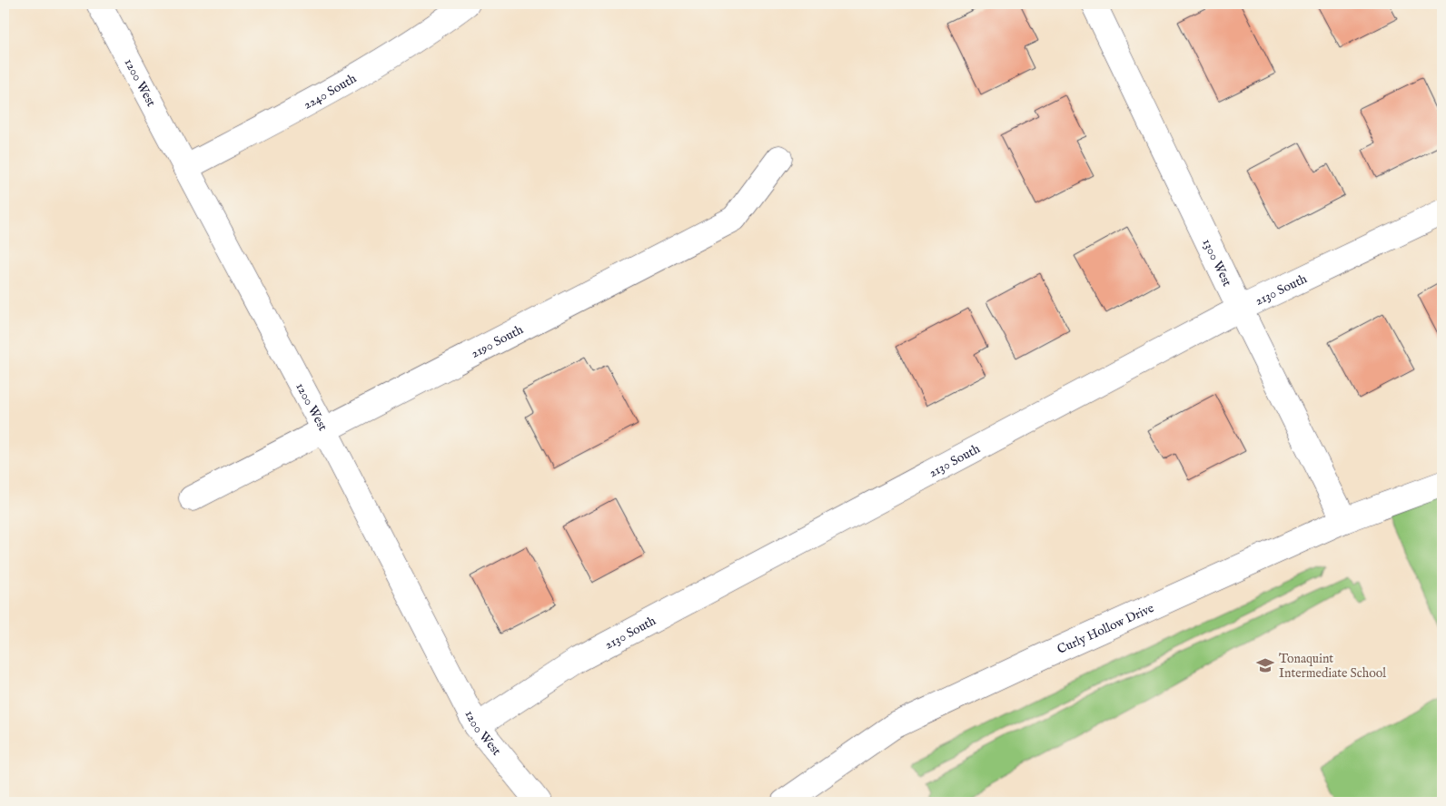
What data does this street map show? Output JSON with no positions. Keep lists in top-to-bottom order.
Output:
{
  "streets": {
    "street": [
      "1200 West",
      "2240 South",
      "1300 West",
      "2130 South",
      "2190 South",
      "Curly Hollow Drive"
    ]
  },
  "crossings": [
    ["1200 West", "2240 South"],
    ["1200 West", "2130 South"],
    ["1200 West", "2190 South"],
    ["1300 West", "2130 South"],
    ["1300 West", "Curly Hollow Drive"]
  ],
  "places": {
    "school or university": ["Tonaquint Intermediate School"]
  }
}
